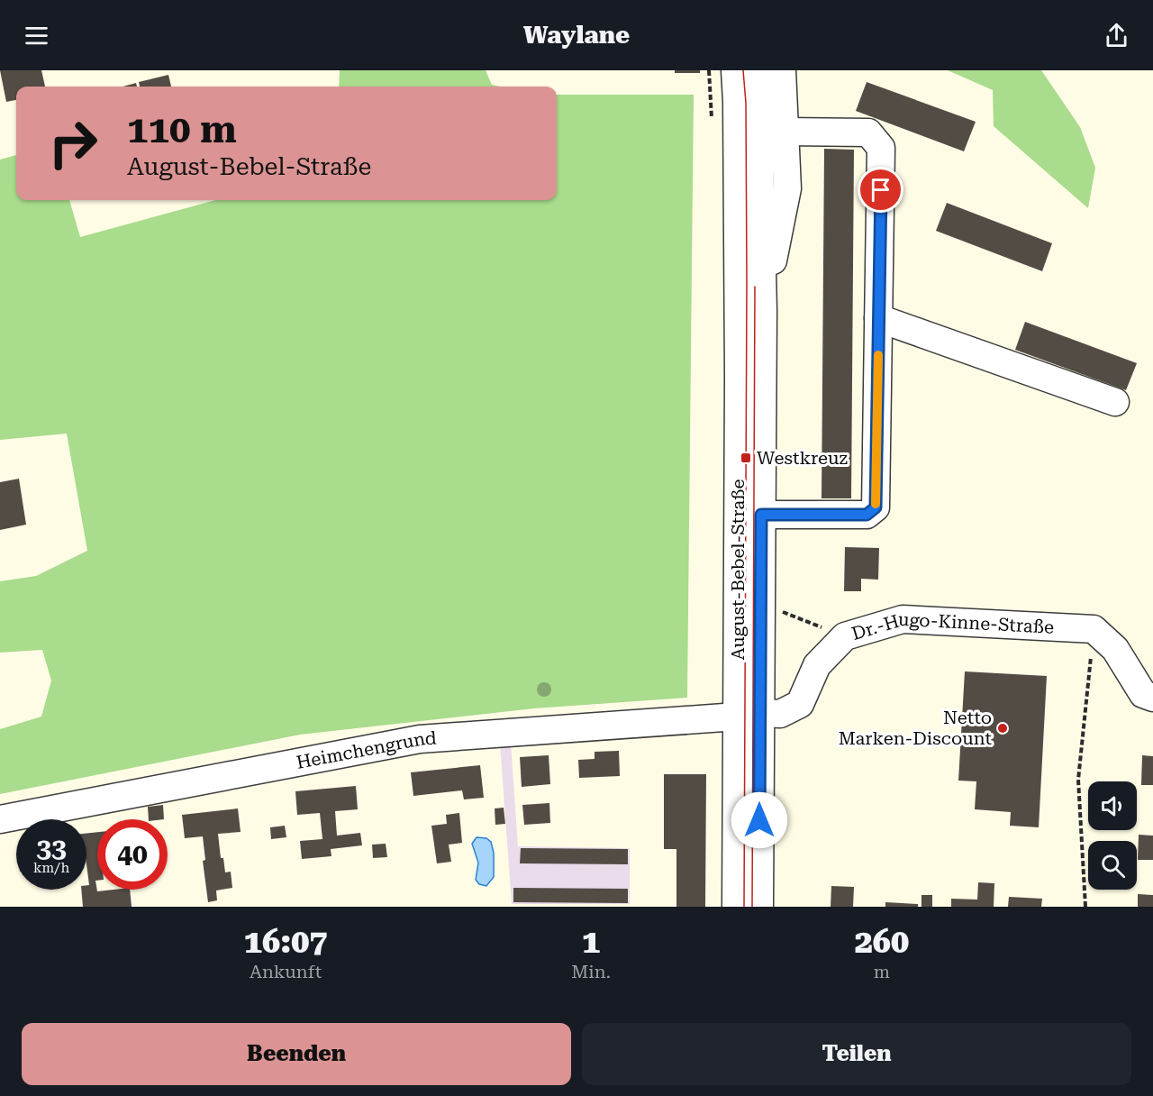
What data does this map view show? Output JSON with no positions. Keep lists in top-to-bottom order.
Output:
{
  "streets": {
    "street": ["August-Bebel-Straße", "Dr.-Hugo-Kinne-Straße", "Heimchengrund"]
  },
  "crossings": [
    ["August-Bebel-Straße", "Dr.-Hugo-Kinne-Straße"],
    ["August-Bebel-Straße", "Heimchengrund"],
    ["Dr.-Hugo-Kinne-Straße", "Heimchengrund"]
  ],
  "places": {
    "transit": ["Westkreuz"],
    "other": ["Netto Marken-Discount"]
  },
  "page": {
    "header": "Waylane",
    "turn": ["110 m", "August-Bebel-Straße"],
    "speed": "33 km/h",
    "limit": "40",
    "eta": [
      "16:07",
      "Ankunft",
      "1",
      "Min.",
      "260",
      "m"
    ],
    "buttons": ["Beenden", "Teilen"]
  }
}
